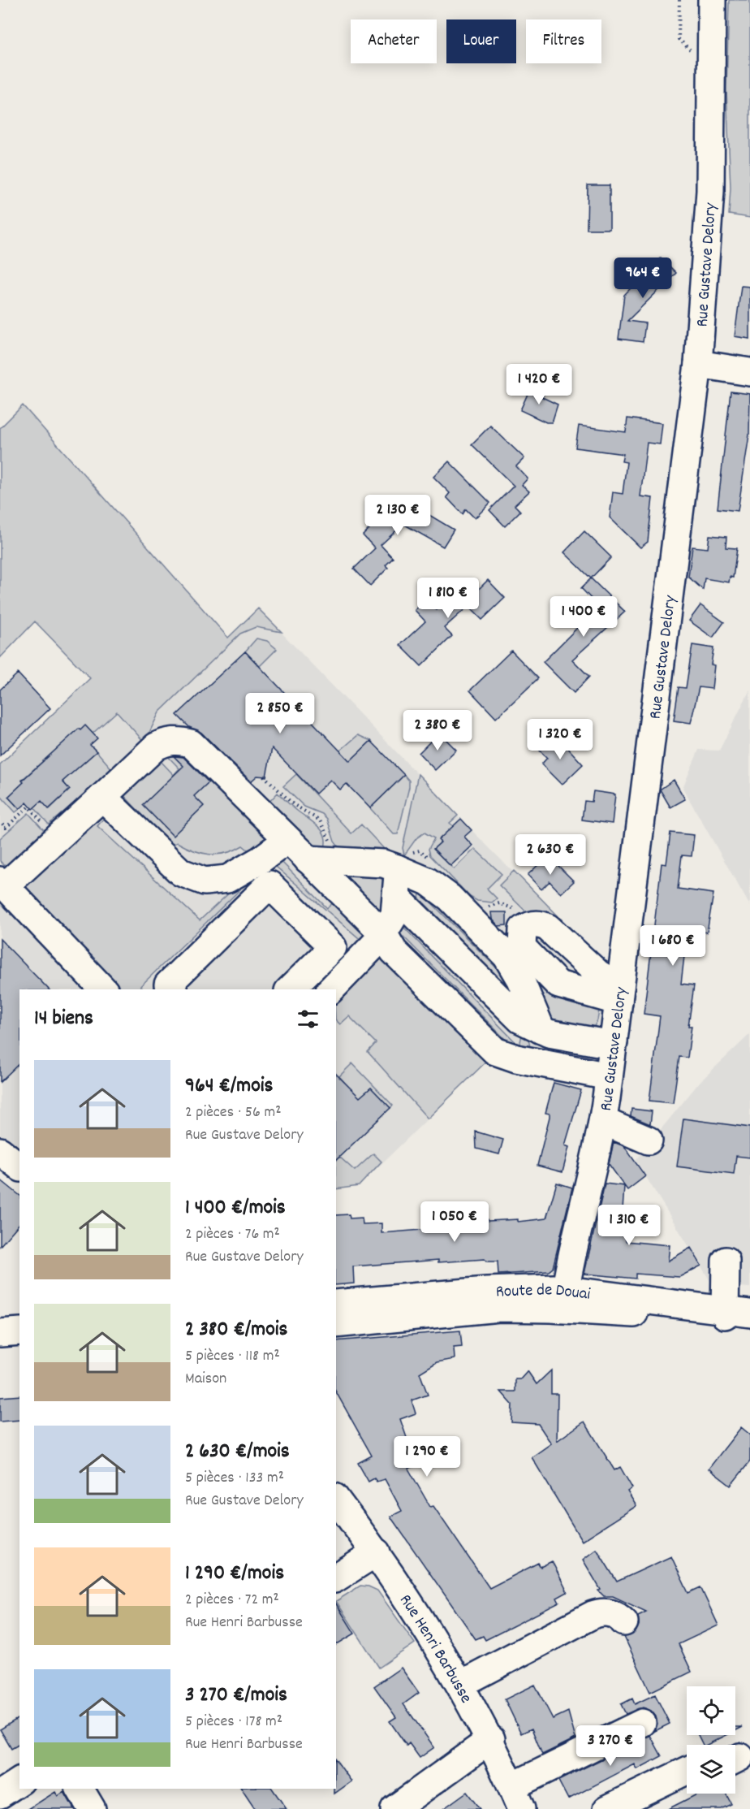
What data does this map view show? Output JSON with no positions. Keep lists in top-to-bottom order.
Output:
{
  "streets": {
    "street": ["Rue Gustave Delory", "Route de Douai", "Rue Henri Barbusse"]
  },
  "crossings": [
    ["Rue Gustave Delory", "Route de Douai"]
  ],
  "page": {
    "chip": ["Acheter", "Louer", "Filtres"],
    "price": [
      "964 €",
      "1 420 €",
      "2 130 €",
      "1 810 €",
      "1 400 €",
      "2 850 €",
      "2 380 €",
      "1 320 €",
      "2 630 €",
      "1 680 €",
      "1 050 €",
      "1 310 €",
      "1 290 €",
      "3 270 €"
    ],
    "heading": "14 biens",
    "list": [
      {
        "name": "964 €/mois",
        "note": "2 pièces · 56 m² · Rue Gustave Delory"
      },
      {
        "name": "1 400 €/mois",
        "note": "2 pièces · 76 m² · Rue Gustave Delory"
      },
      {
        "name": "2 380 €/mois",
        "note": "5 pièces · 118 m² · Maison"
      },
      {
        "name": "2 630 €/mois",
        "note": "5 pièces · 133 m² · Rue Gustave Delory"
      },
      {
        "name": "1 290 €/mois",
        "note": "2 pièces · 72 m² · Rue Henri Barbusse"
      },
      {
        "name": "3 270 €/mois",
        "note": "5 pièces · 178 m² · Rue Henri Barbusse"
      }
    ]
  }
}
